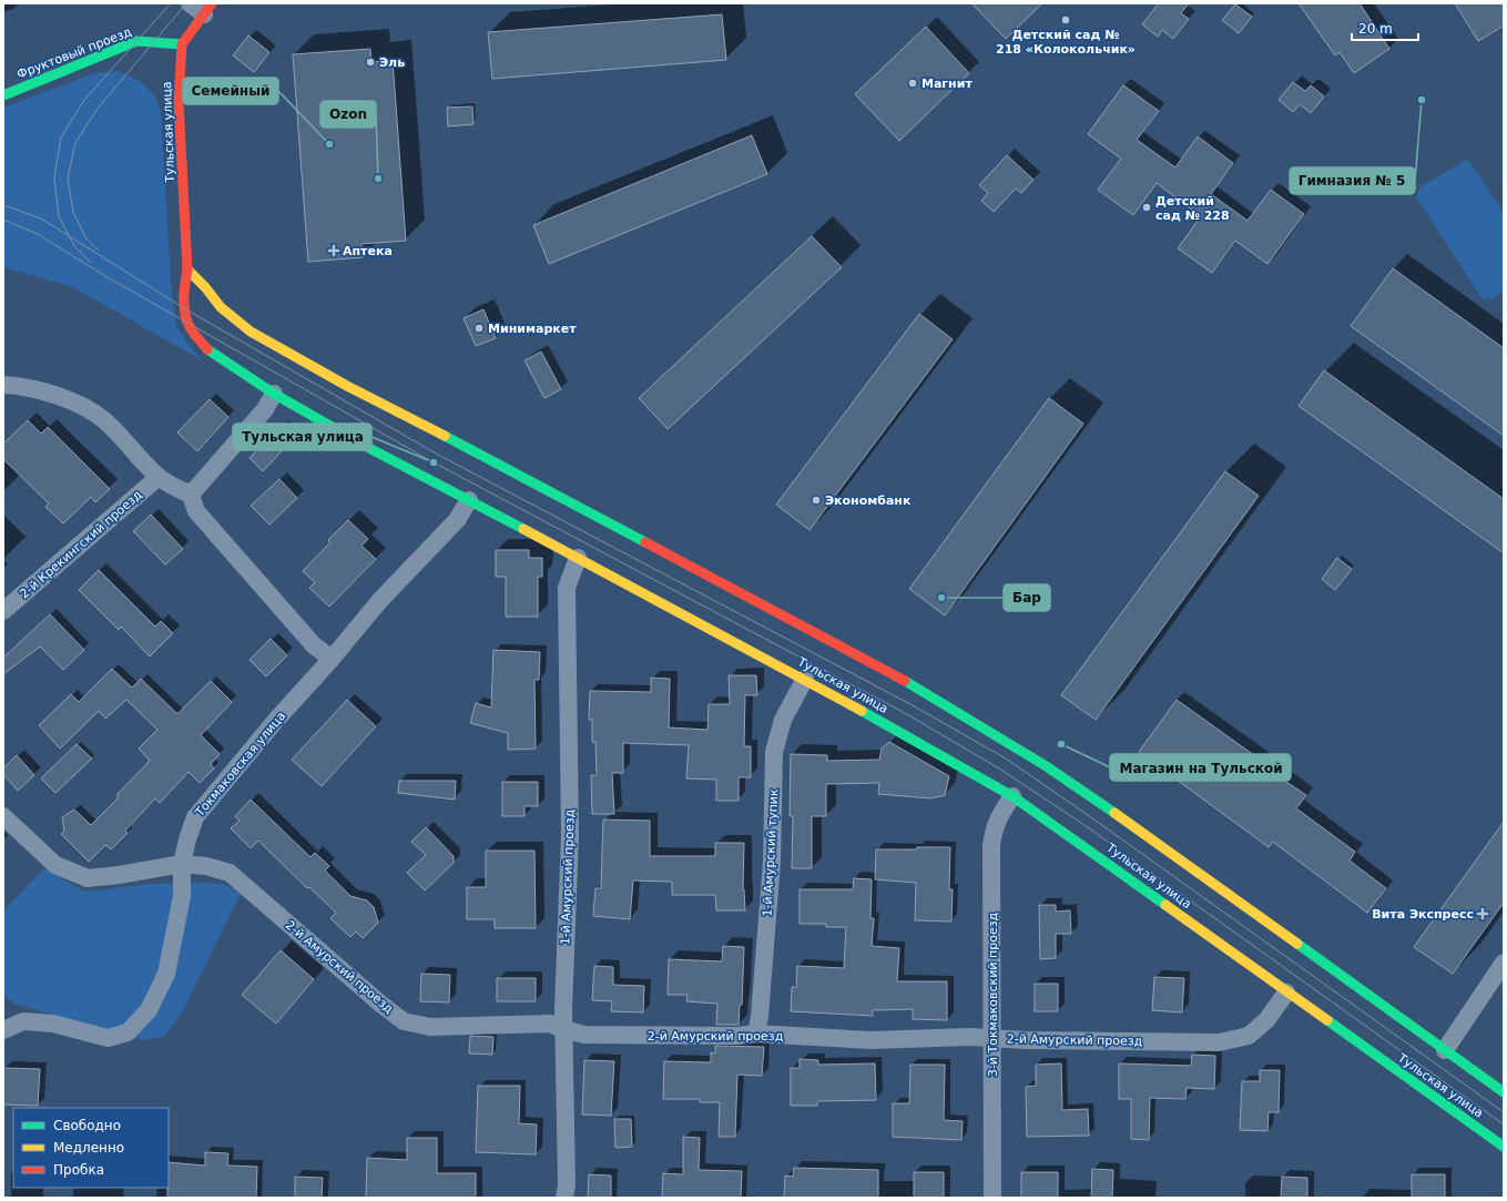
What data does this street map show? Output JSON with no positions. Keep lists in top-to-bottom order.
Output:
{
  "streets": {
    "street": [
      "Фруктовый проезд",
      "Тульская улица",
      "2-й Крекингский проезд",
      "Токмаковская улица",
      "1-й Амурский тупик",
      "1-й Амурский проезд",
      "2-й Амурский проезд",
      "3-й Токмаковский проезд"
    ]
  },
  "crossings": [
    ["Фруктовый проезд", "Тульская улица"],
    ["Тульская улица", "Токмаковская улица"],
    ["Тульская улица", "1-й Амурский тупик"],
    ["Тульская улица", "1-й Амурский проезд"],
    ["Тульская улица", "2-й Амурский проезд"],
    ["Тульская улица", "3-й Токмаковский проезд"],
    ["Токмаковская улица", "2-й Амурский проезд"],
    ["1-й Амурский тупик", "2-й Амурский проезд"],
    ["1-й Амурский проезд", "2-й Амурский проезд"],
    ["2-й Амурский проезд", "3-й Токмаковский проезд"]
  ],
  "places": {
    "other": [
      "Детский сад № 218 «Колокольчик»",
      "Эль",
      "Магнит",
      "Гимназия № 5",
      "Семейный",
      "Ozon",
      "Детский сад № 228",
      "Минимаркет",
      "Тульская улица",
      "Экономбанк",
      "Бар",
      "Магазин на Тульской"
    ],
    "health": ["Аптека", "Вита Экспресс"]
  },
  "legend": ["Свободно", "Медленно", "Пробка"],
  "scale_bar": "20 m"
}
